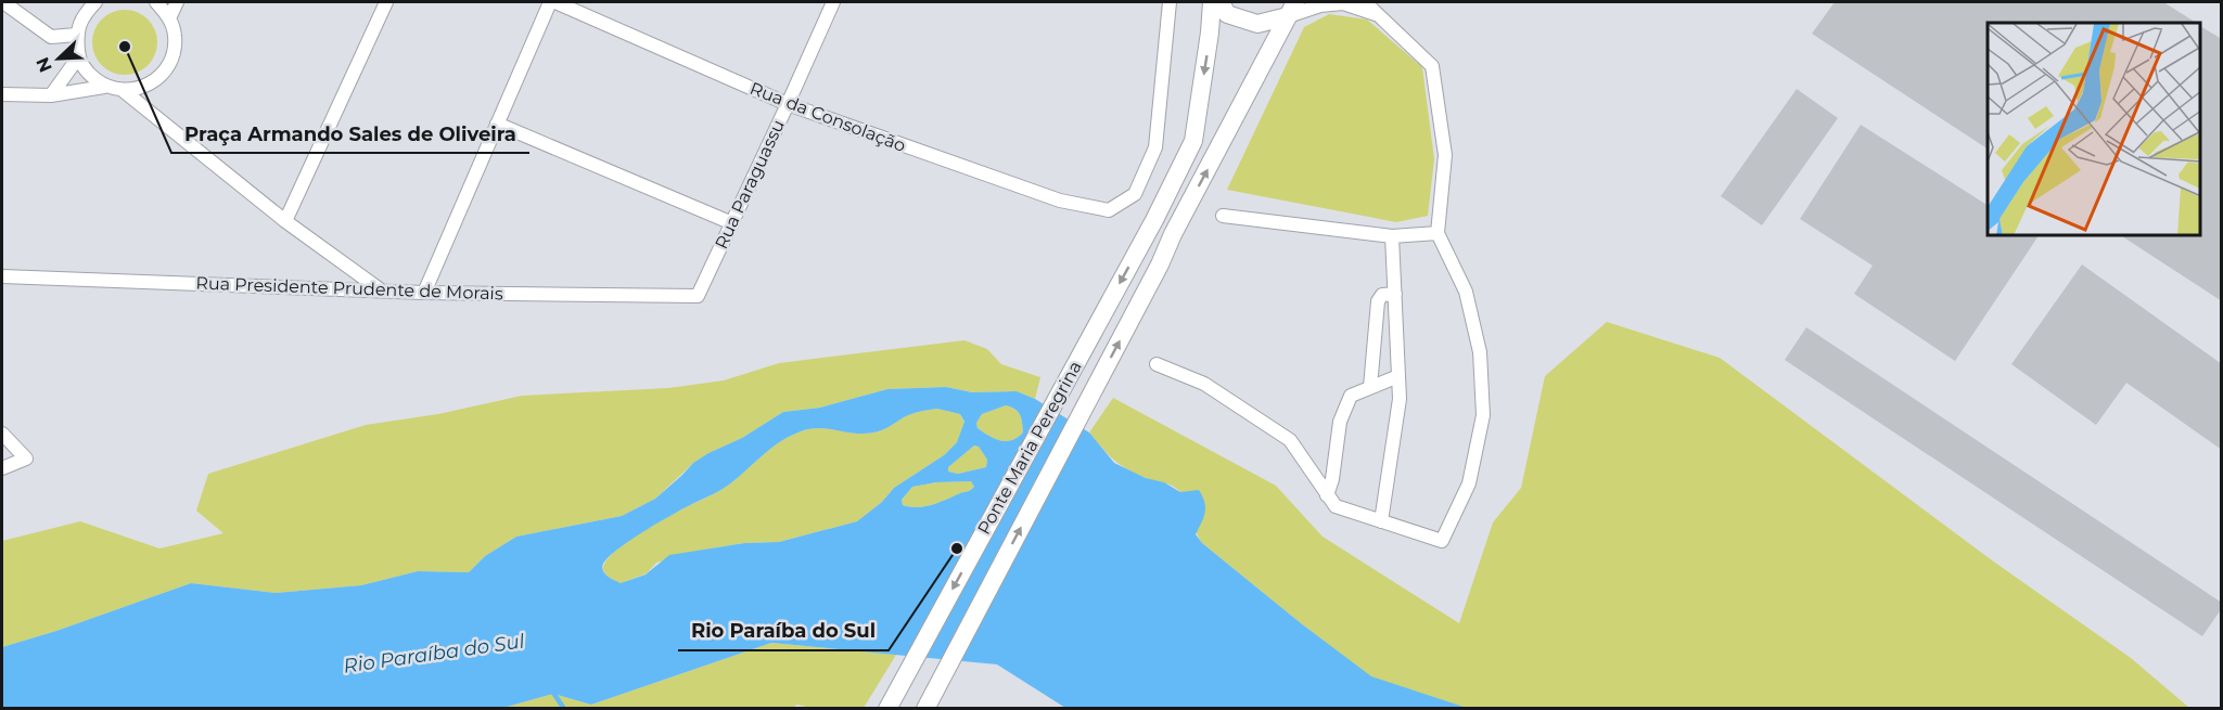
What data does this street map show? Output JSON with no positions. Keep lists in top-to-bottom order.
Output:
{
  "streets": {
    "main road": ["Ponte Maria Peregrina"],
    "street": ["Rua da Consolação", "Rua Paraguassu", "Rua Presidente Prudente de Morais"]
  },
  "crossings": [
    ["Rua da Consolação", "Rua Paraguassu"],
    ["Rua Paraguassu", "Rua Presidente Prudente de Morais"]
  ],
  "water": ["Rio Paraíba do Sul"],
  "places": ["Praça Armando Sales de Oliveira", "Rio Paraíba do Sul"],
  "north": "bottom left"
}
